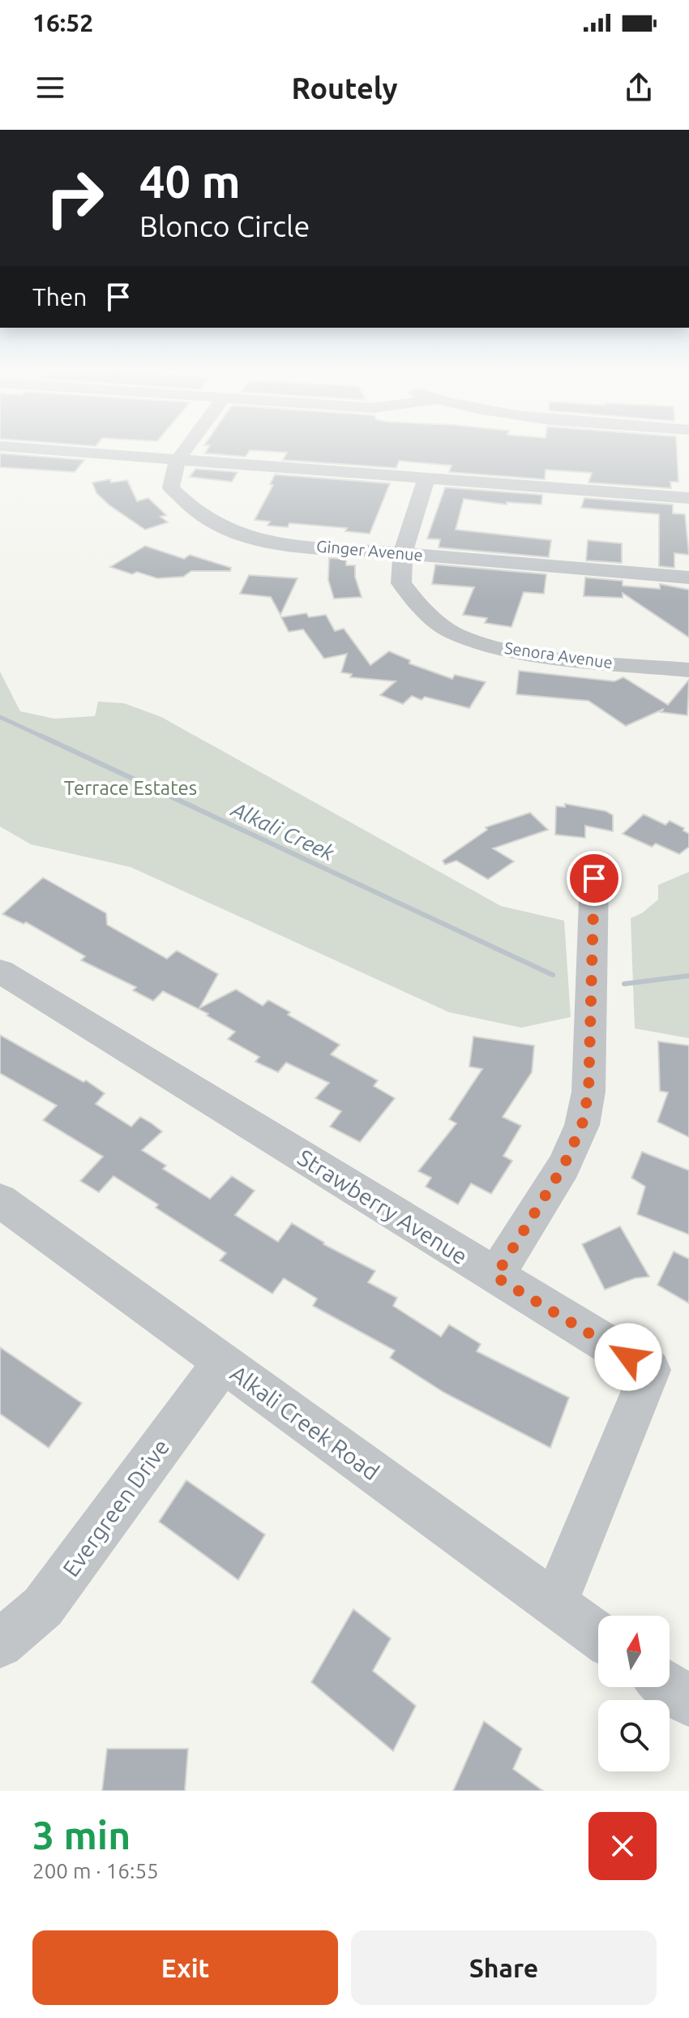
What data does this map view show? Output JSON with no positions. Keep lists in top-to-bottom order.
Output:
{
  "streets": {
    "street": [
      "Ginger Avenue",
      "Senora Avenue",
      "Strawberry Avenue",
      "Alkali Creek Road",
      "Evergreen Drive"
    ]
  },
  "crossings": [
    ["Ginger Avenue", "Senora Avenue"],
    ["Strawberry Avenue", "Alkali Creek Road"],
    ["Alkali Creek Road", "Evergreen Drive"]
  ],
  "water": ["Alkali Creek"],
  "parks": ["Terrace Estates"],
  "north": "top",
  "page": {
    "status": "16:52",
    "header": "Routely",
    "turn": ["40 m", "Blonco Circle"],
    "then": "Then",
    "heading": ["3 min", "200 m · 16:55"],
    "buttons": ["Exit", "Share"]
  }
}
